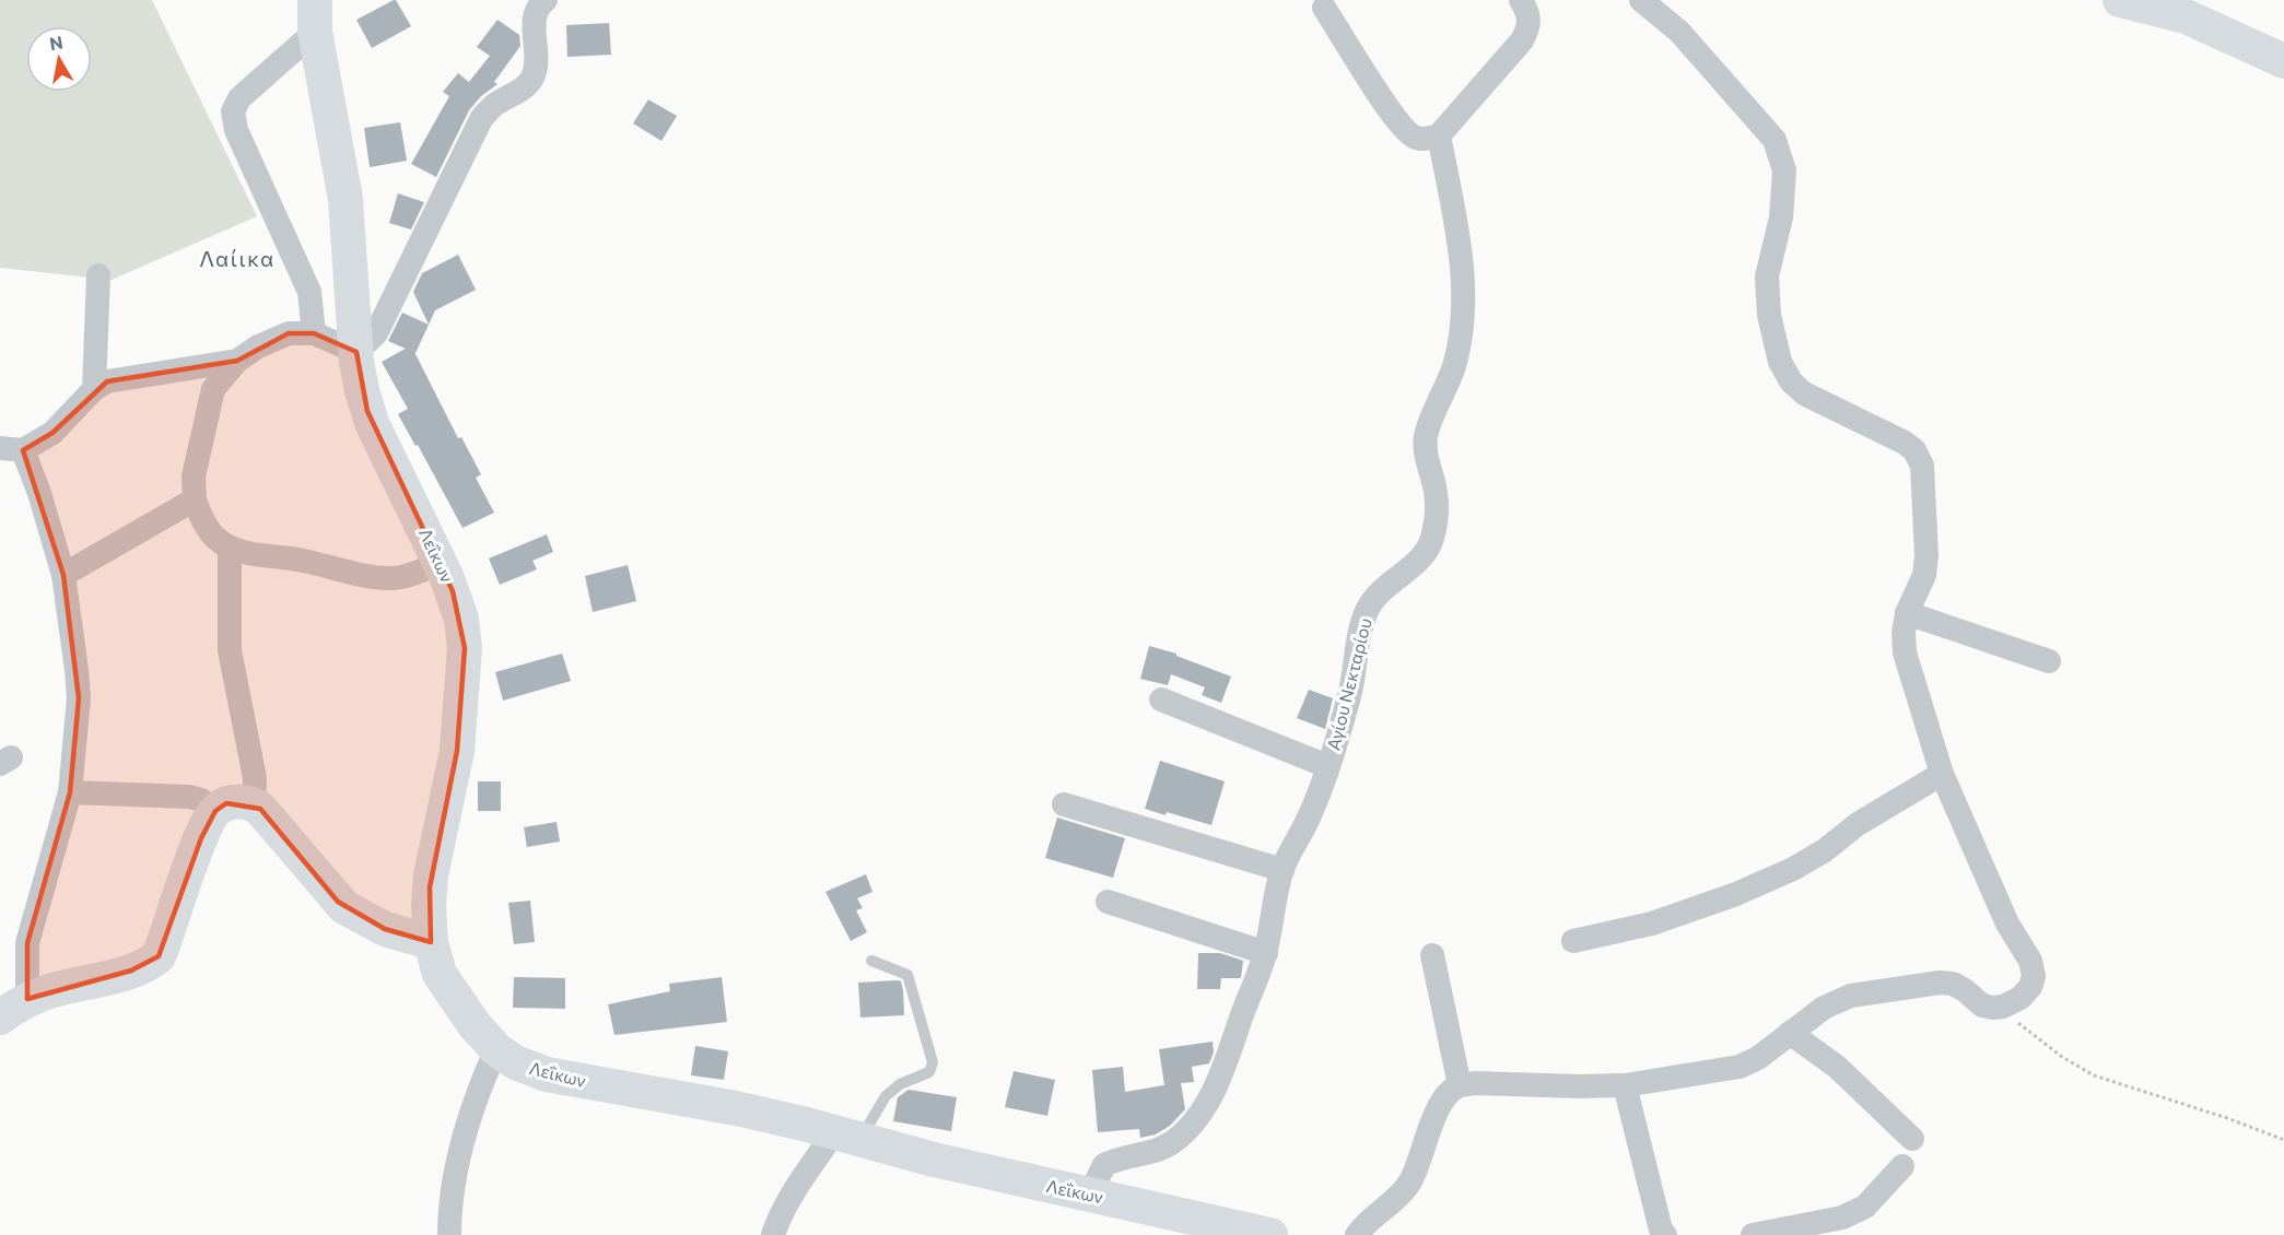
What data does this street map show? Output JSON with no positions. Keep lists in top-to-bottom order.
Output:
{
  "streets": {
    "street": ["Λεΐκων", "Αγίου Νεκταρίου"]
  },
  "crossings": [
    ["Λεΐκων", "Αγίου Νεκταρίου"]
  ],
  "districts": ["Λαίικα"],
  "north": "top"
}
